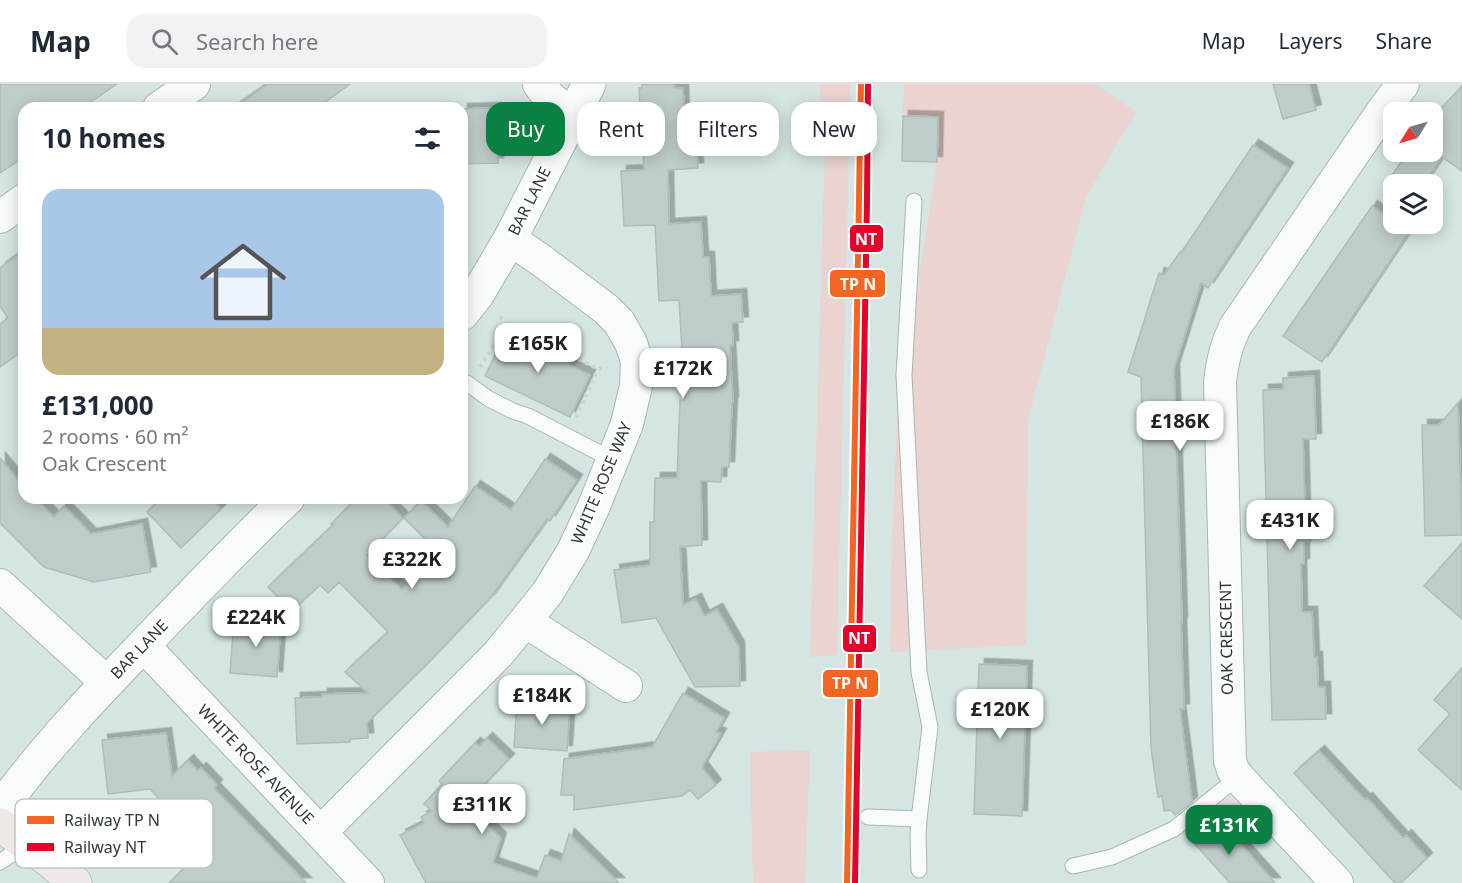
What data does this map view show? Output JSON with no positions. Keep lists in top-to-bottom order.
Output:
{
  "streets": {
    "street": [
      "BAR LANE",
      "WHITE ROSE WAY",
      "OAK CRESCENT",
      "WHITE ROSE AVENUE"
    ]
  },
  "crossings": [
    ["BAR LANE", "WHITE ROSE WAY"],
    ["BAR LANE", "WHITE ROSE AVENUE"],
    ["WHITE ROSE WAY", "WHITE ROSE AVENUE"]
  ],
  "lines": ["rail line NT"],
  "legend": ["Railway TP N", "Railway NT"],
  "north": "bottom left",
  "page": {
    "header": "Map",
    "search": "Search here",
    "nav": ["Map", "Layers", "Share"],
    "chip": [
      "Buy",
      "Rent",
      "Filters",
      "New"
    ],
    "heading": "10 homes",
    "list": [
      {
        "name": "£131,000",
        "note": "2 rooms · 60 m² · Oak Crescent"
      }
    ],
    "price": [
      "£165K",
      "£172K",
      "£186K",
      "£431K",
      "£322K",
      "£224K",
      "£184K",
      "£120K",
      "£311K",
      "£131K"
    ]
  }
}
